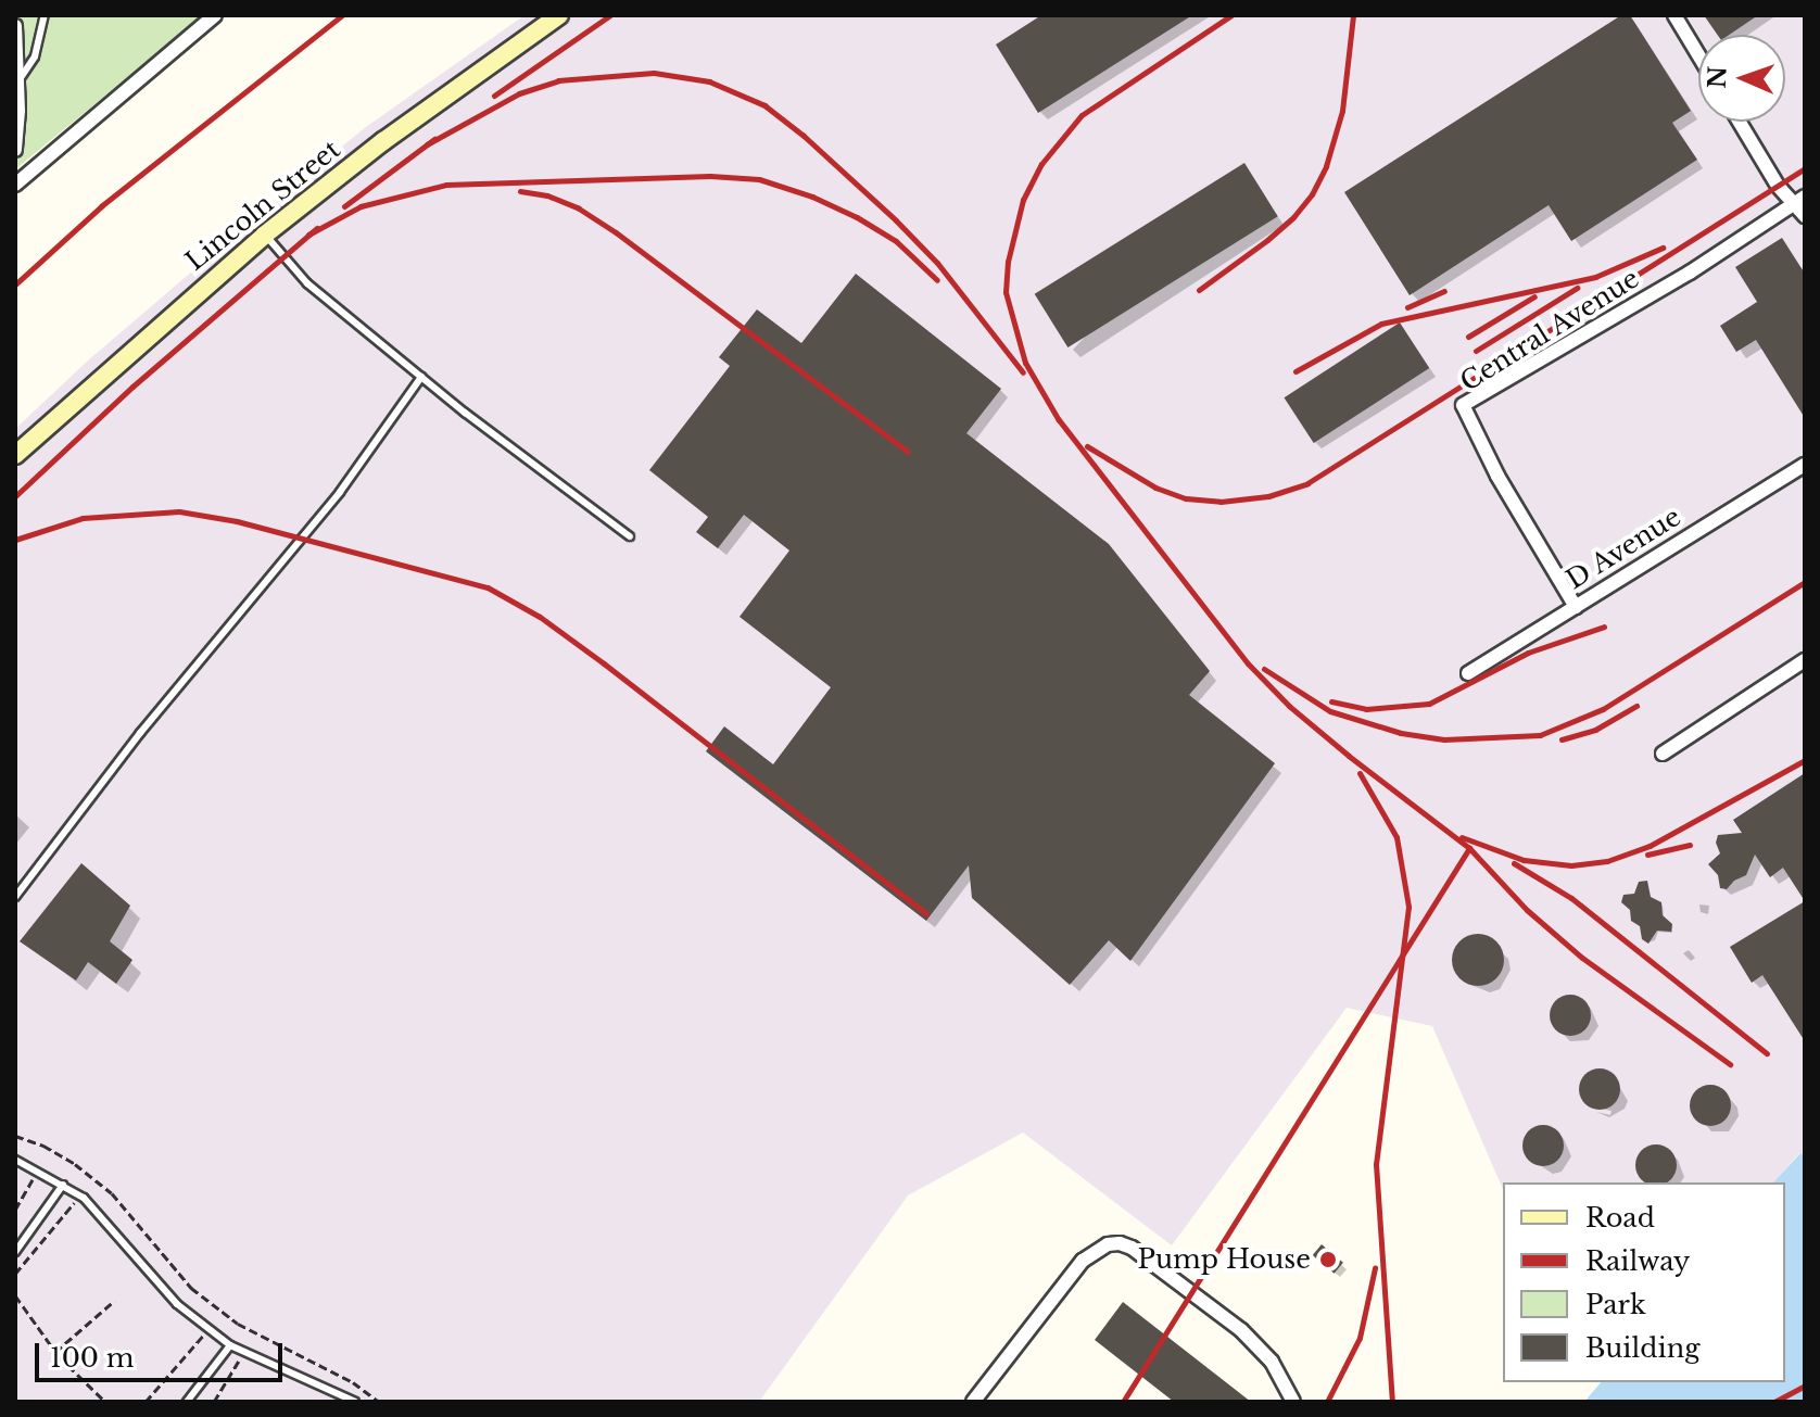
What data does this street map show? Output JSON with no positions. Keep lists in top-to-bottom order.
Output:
{
  "streets": {
    "main road": ["Lincoln Street"],
    "street": ["Central Avenue", "D Avenue"]
  },
  "crossings": [
    ["Central Avenue", "D Avenue"]
  ],
  "places": ["Pump House"],
  "legend": [
    "Road",
    "Railway",
    "Park",
    "Building"
  ],
  "scale_bar": "100 m",
  "north": "left"
}
